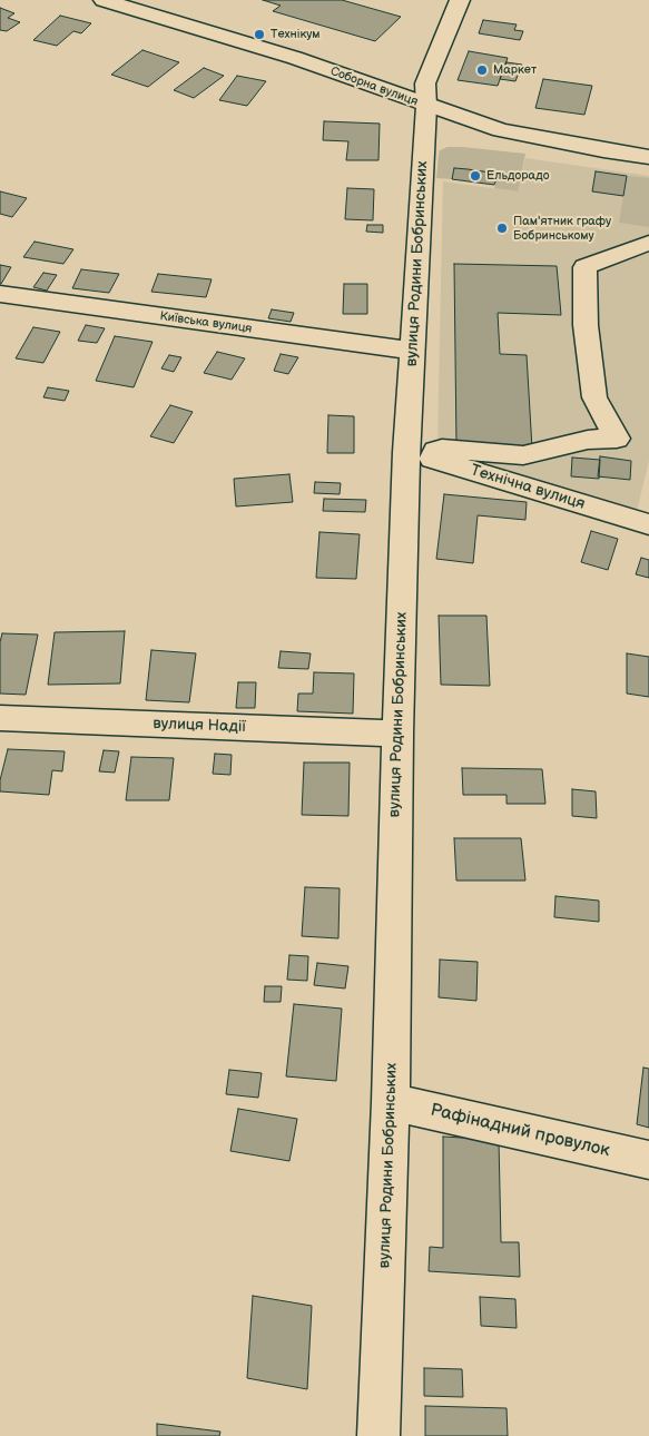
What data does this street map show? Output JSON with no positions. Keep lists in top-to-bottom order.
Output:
{
  "streets": {
    "street": [
      "Соборна вулиця",
      "вулиця Родини Бобринських",
      "Київська вулиця",
      "Технічна вулиця",
      "вулиця Надії",
      "Рафінадний провулок"
    ]
  },
  "crossings": [
    ["Соборна вулиця", "вулиця Родини Бобринських"],
    ["вулиця Родини Бобринських", "Київська вулиця"],
    ["вулиця Родини Бобринських", "Технічна вулиця"],
    ["вулиця Родини Бобринських", "вулиця Надії"],
    ["вулиця Родини Бобринських", "Рафінадний провулок"]
  ],
  "places": [
    "Технікум",
    "Маркет",
    "Ельдорадо",
    "Пам'ятник графу Бобринському"
  ]
}
